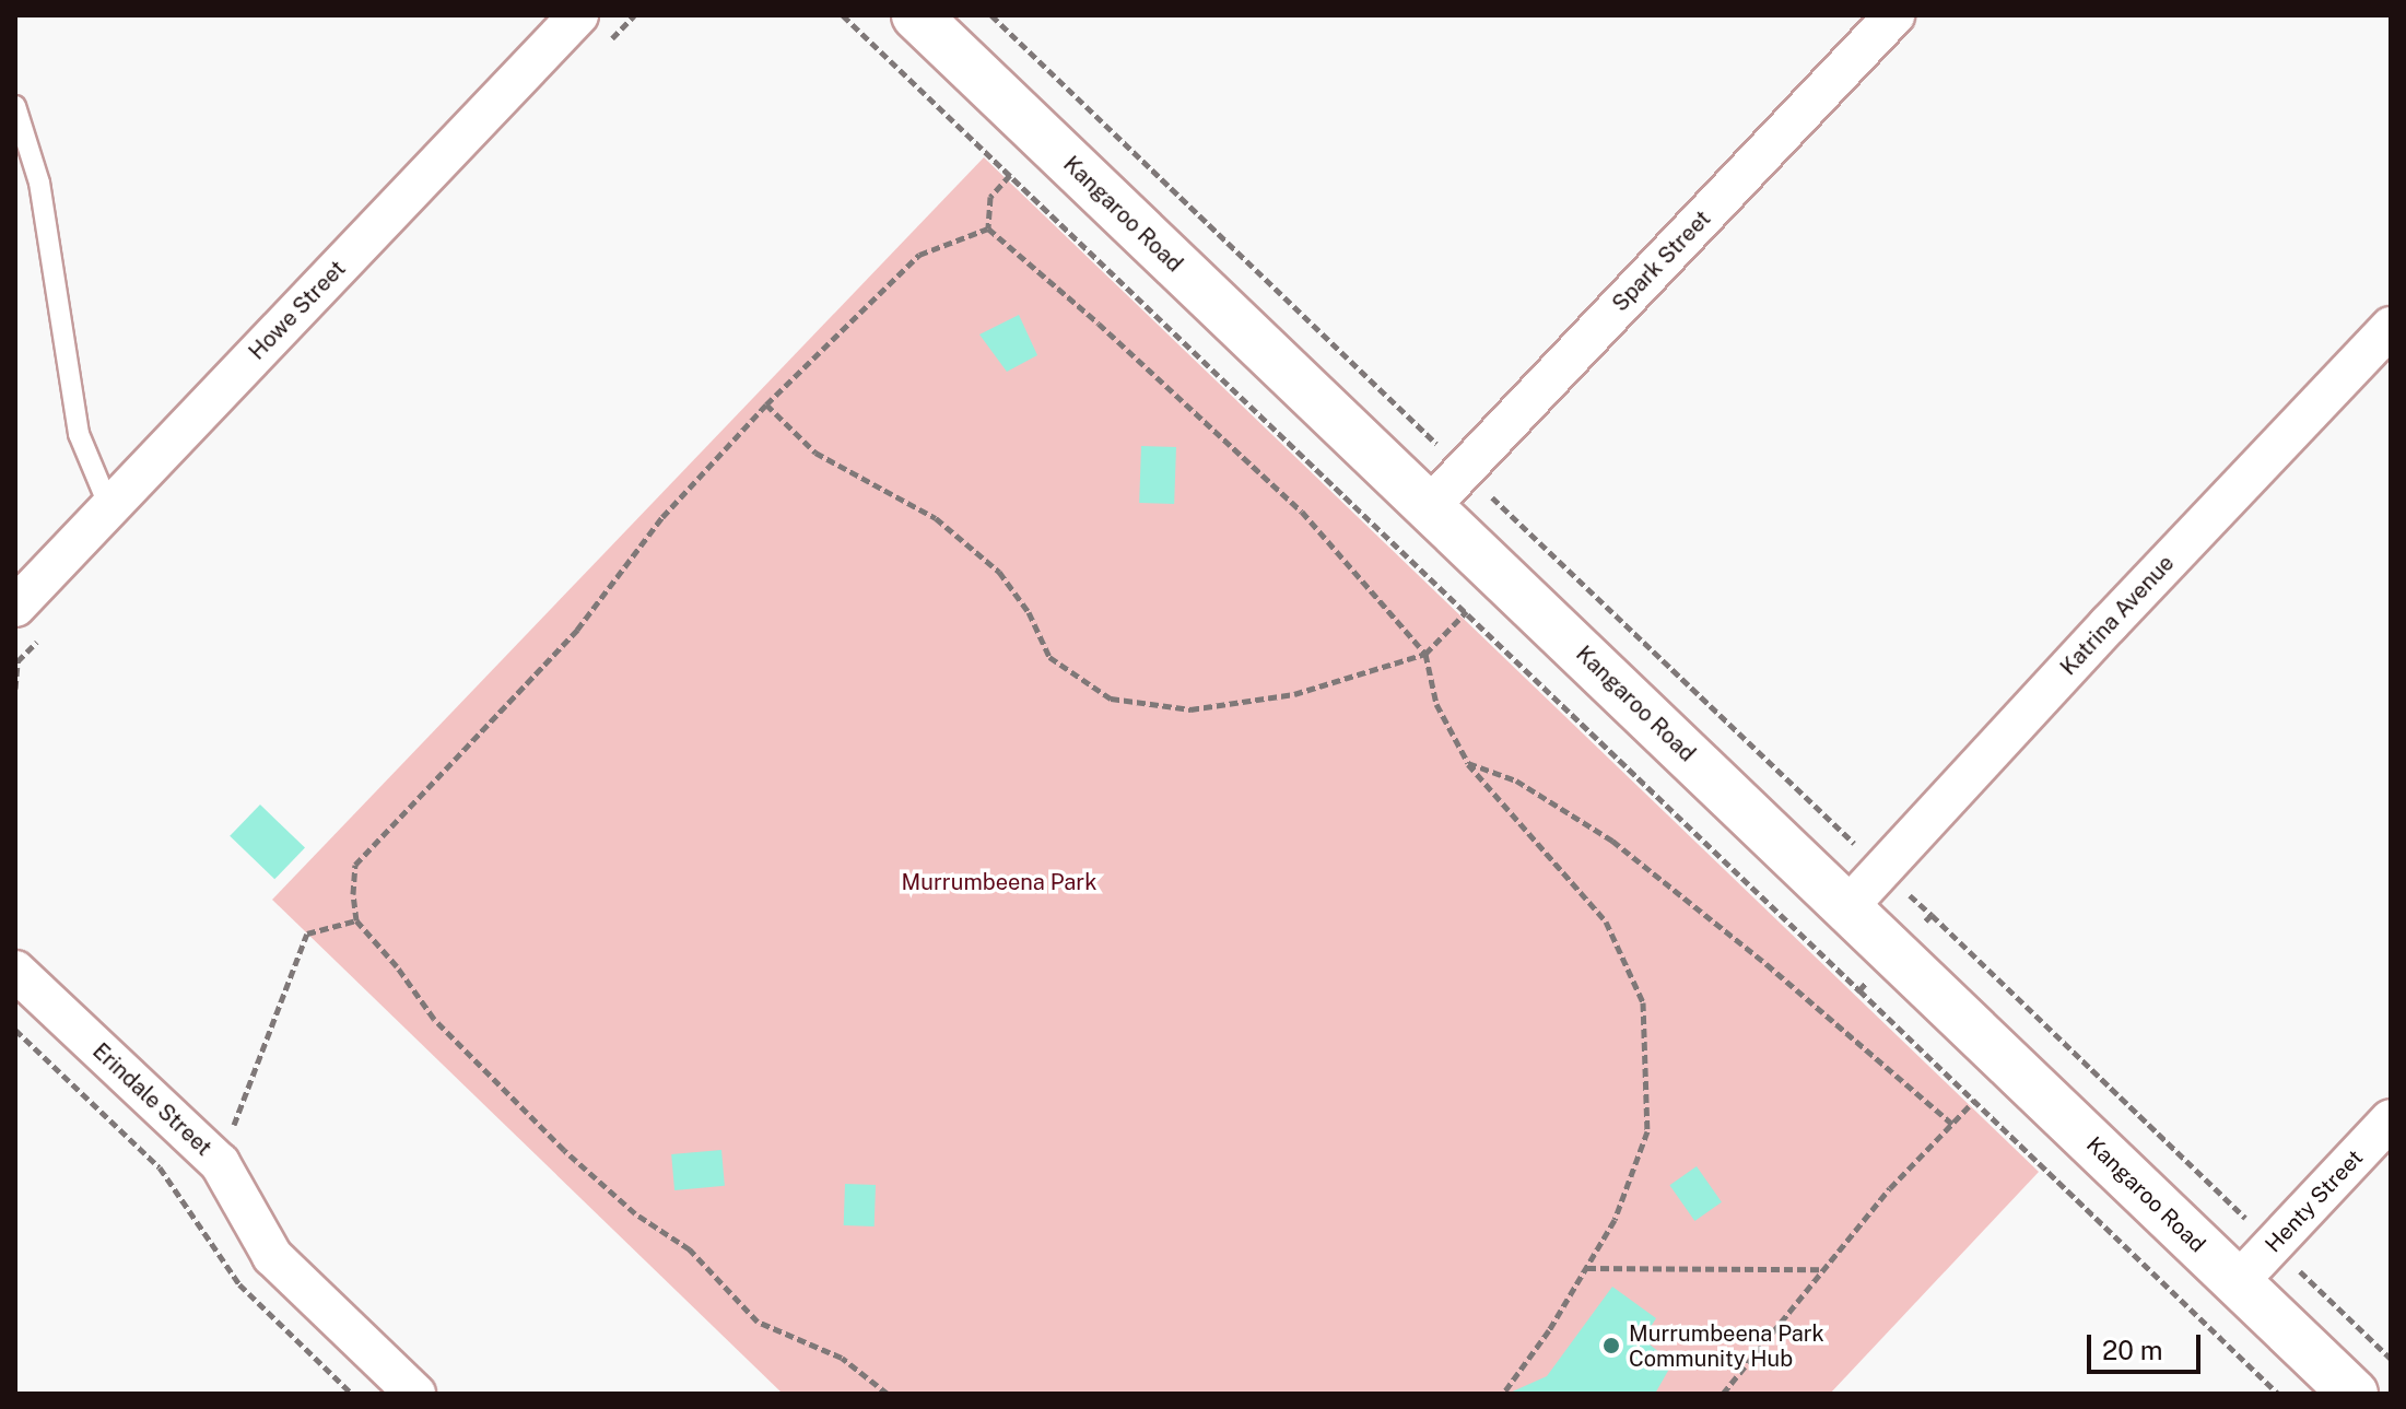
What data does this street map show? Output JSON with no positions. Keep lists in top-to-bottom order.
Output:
{
  "streets": {
    "street": [
      "Kangaroo Road",
      "Spark Street",
      "Howe Street",
      "Katrina Avenue",
      "Erindale Street",
      "Henty Street"
    ]
  },
  "crossings": [
    ["Kangaroo Road", "Spark Street"],
    ["Kangaroo Road", "Katrina Avenue"],
    ["Kangaroo Road", "Henty Street"]
  ],
  "parks": ["Murrumbeena Park"],
  "places": ["Murrumbeena Park Community Hub"],
  "scale_bar": "20 m"
}
